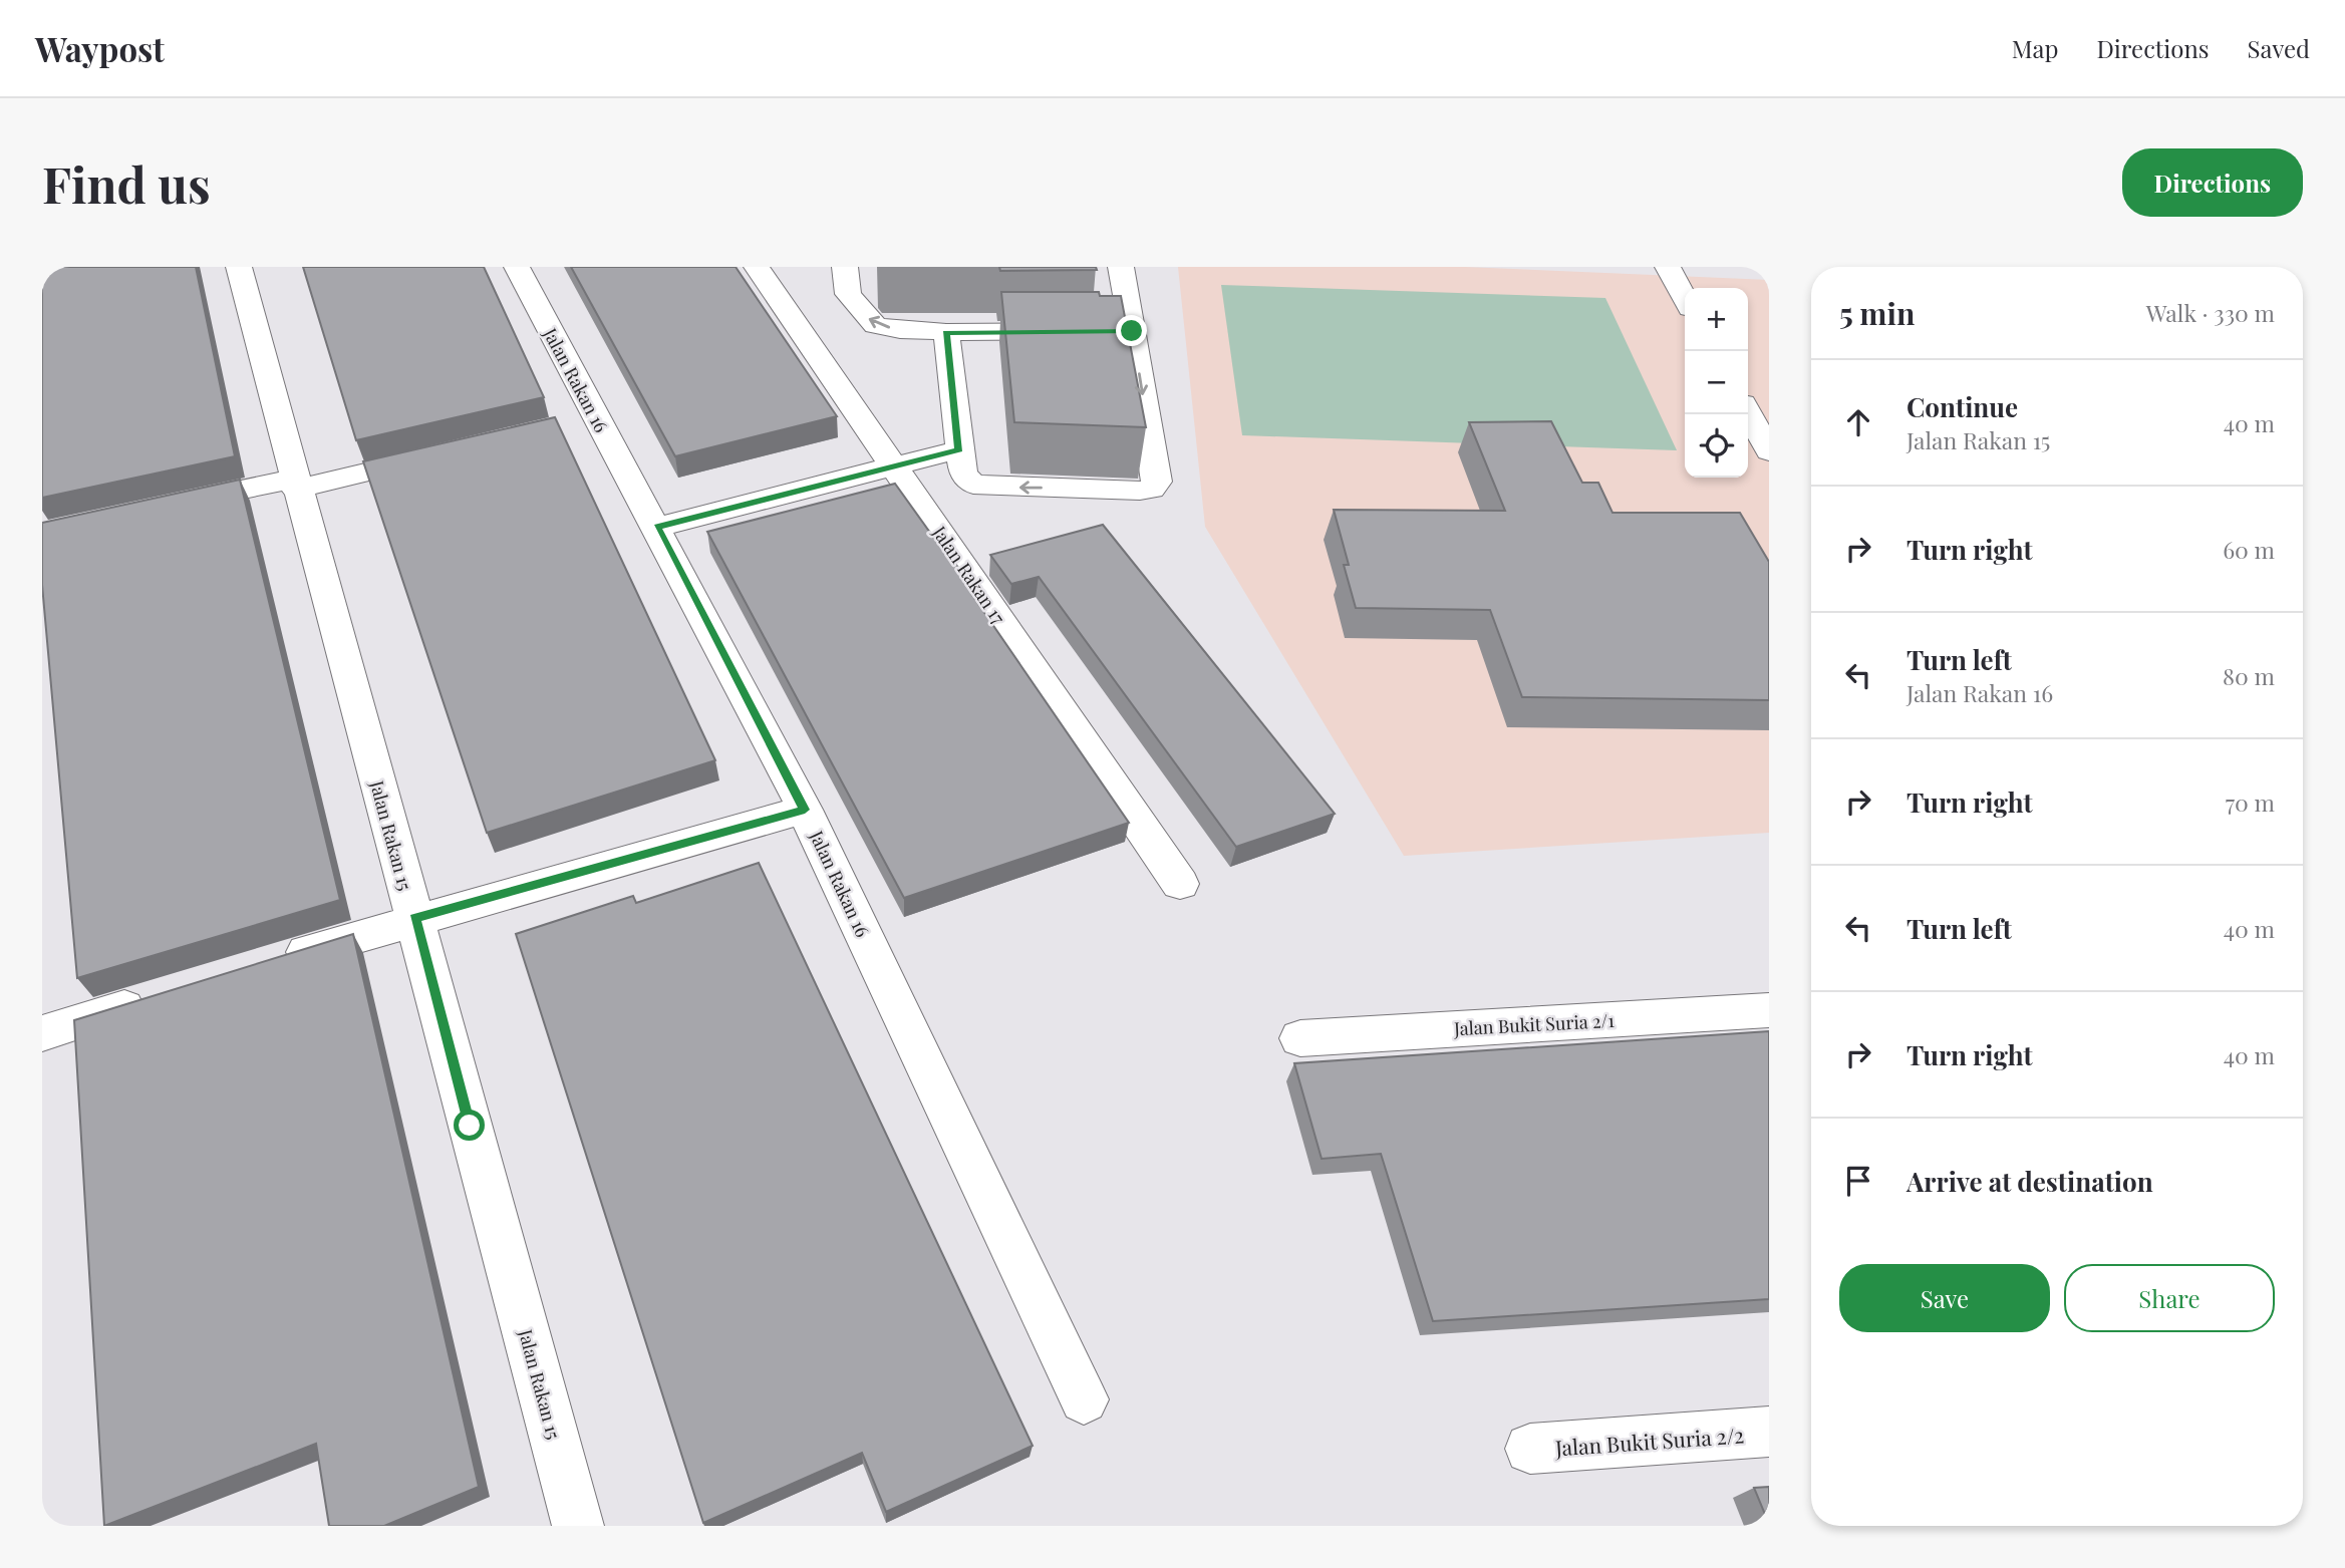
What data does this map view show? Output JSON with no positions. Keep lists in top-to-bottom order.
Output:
{
  "streets": {
    "street": [
      "Jalan Rakan 16",
      "Jalan Rakan 17",
      "Jalan Rakan 15",
      "Jalan Bukit Suria 2/1",
      "Jalan Bukit Suria 2/2"
    ]
  },
  "page": {
    "header": "Waypost",
    "nav": ["Map", "Directions", "Saved"],
    "buttons": [
      "Directions",
      ["Save", "Share"]
    ],
    "title": "Find us",
    "heading": ["5 min", "Walk · 330 m"],
    "map_buttons": ["+", "−"],
    "list": [
      ["Continue", "Jalan Rakan 15", "40 m"],
      ["Turn right", "60 m"],
      ["Turn left", "Jalan Rakan 16", "80 m"],
      ["Turn right", "70 m"],
      ["Turn left", "40 m"],
      ["Turn right", "40 m"],
      "Arrive at destination"
    ]
  }
}
